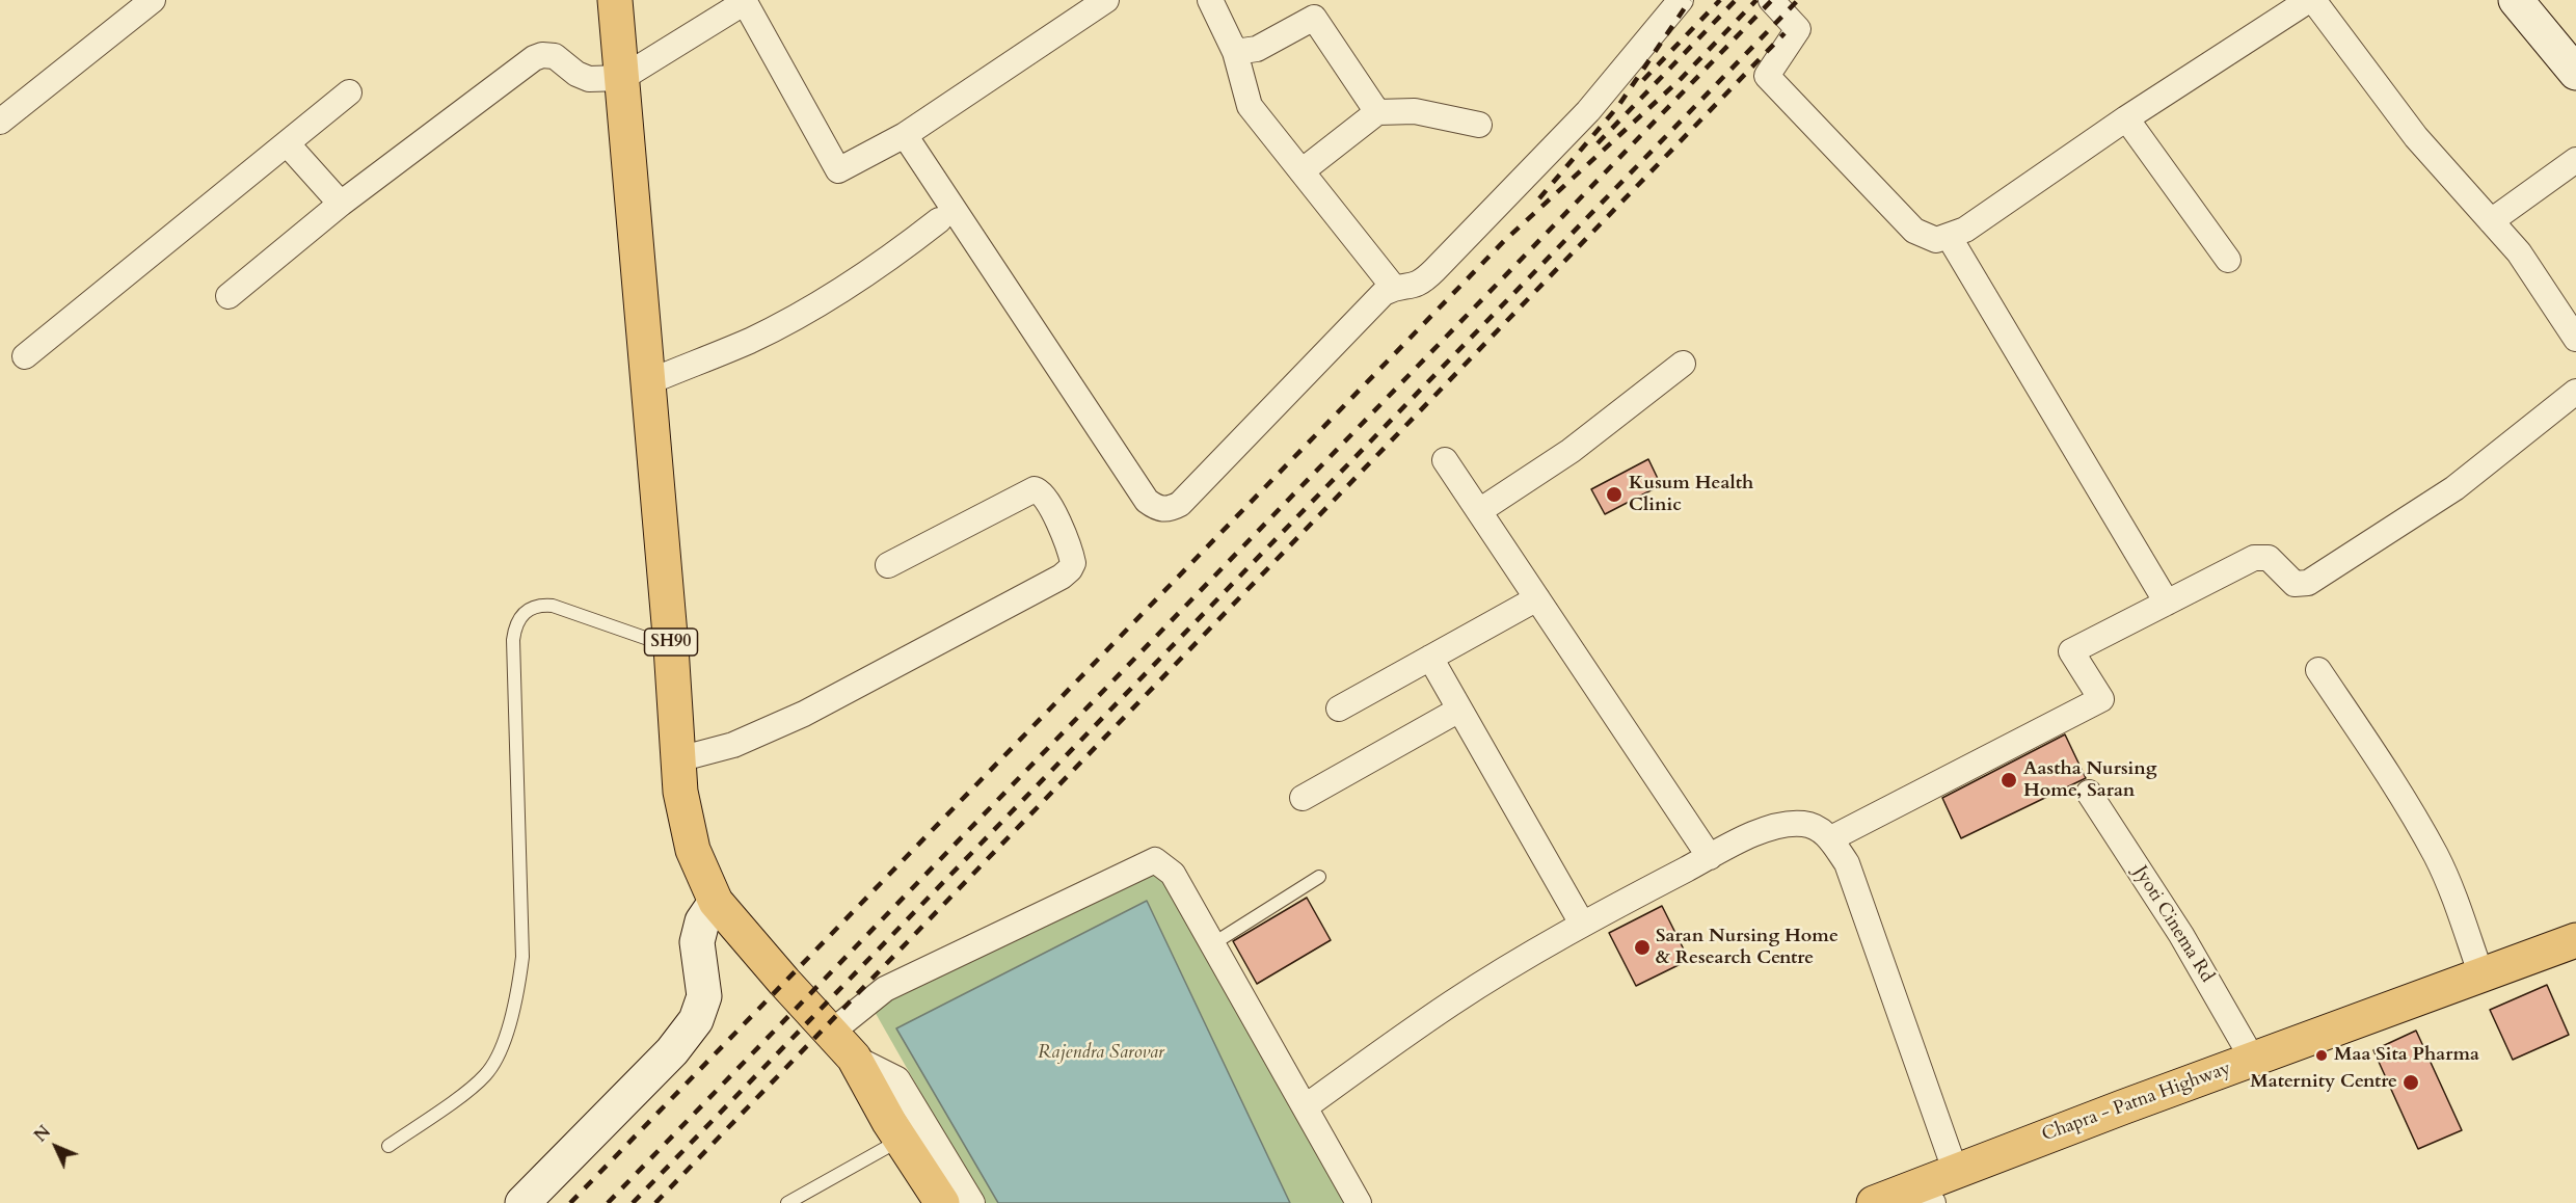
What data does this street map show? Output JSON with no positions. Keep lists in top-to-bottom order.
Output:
{
  "streets": {
    "main road": ["SH90", "Chapra - Patna Highway"],
    "street": ["Jyoti Cinema Rd"]
  },
  "crossings": [
    ["Jyoti Cinema Rd", "Chapra - Patna Highway"]
  ],
  "parks": ["Rajendra Sarovar"],
  "places": [
    "Kusum Health Clinic",
    "Aastha Nursing Home, Saran",
    "Saran Nursing Home & Research Centre",
    "Maa Sita Pharma",
    "Maternity Centre"
  ],
  "north": "top left"
}
